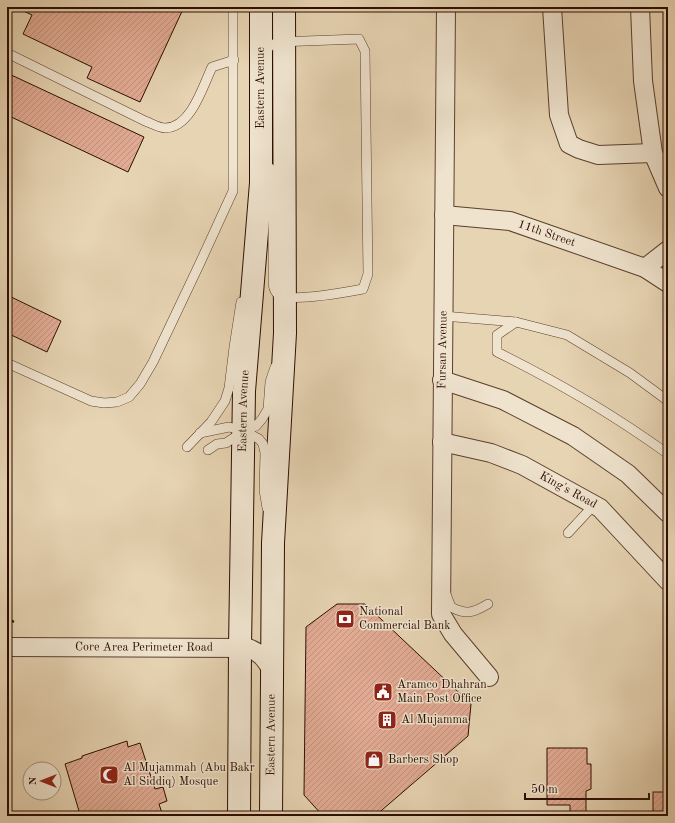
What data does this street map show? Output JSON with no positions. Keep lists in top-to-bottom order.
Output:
{
  "streets": {
    "main road": ["Eastern Avenue"],
    "street": [
      "11th Street",
      "Fursan Avenue",
      "King's Road",
      "Core Area Perimeter Road"
    ]
  },
  "crossings": [
    ["Eastern Avenue", "Core Area Perimeter Road"],
    ["11th Street", "Fursan Avenue"],
    ["Fursan Avenue", "King's Road"]
  ],
  "places": {
    "bank": ["National Commercial Bank"],
    "public building": ["Aramco Dhahran Main Post Office"],
    "building": ["Al Mujamma"],
    "shop": ["Barbers Shop"],
    "mosque": ["Al Mujammah (Abu Bakr Al Siddiq) Mosque"]
  },
  "scale_bar": "50 m",
  "north": "left"
}
